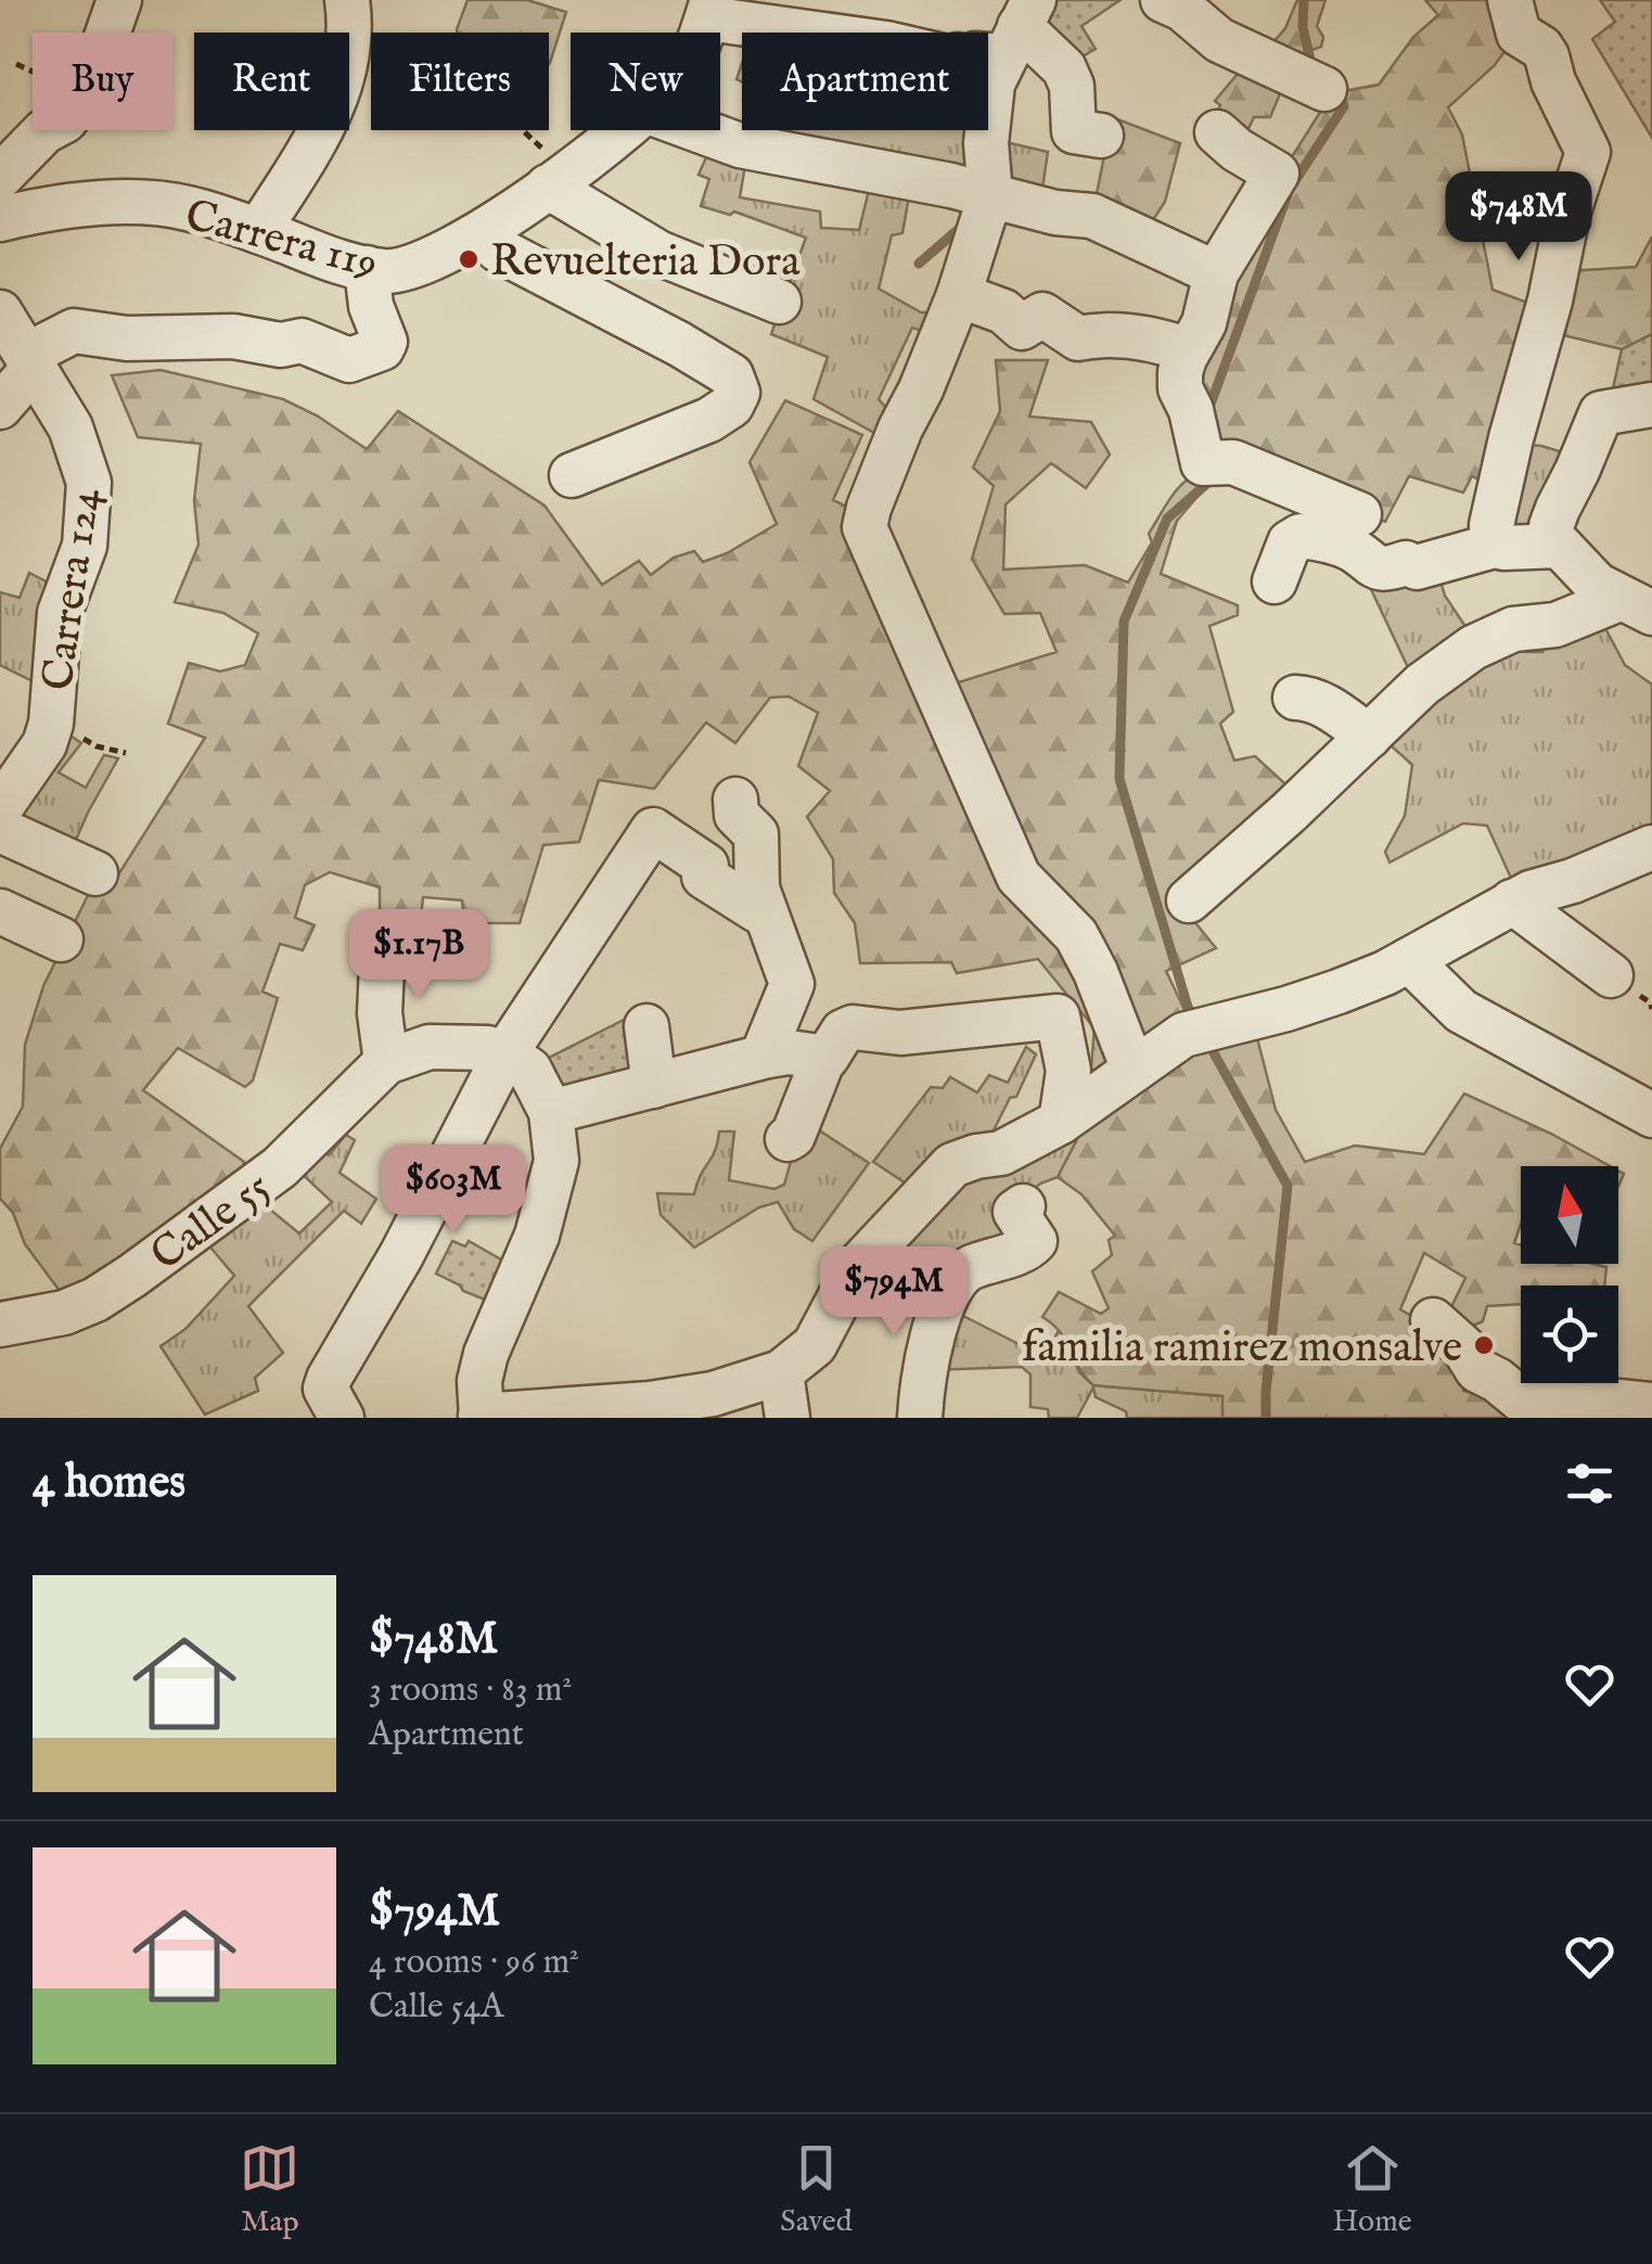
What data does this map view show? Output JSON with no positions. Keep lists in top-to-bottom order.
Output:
{
  "streets": {
    "street": ["Carrera 119", "Carrera 124", "Calle 55"]
  },
  "places": ["Revuelteria Dora", "familia ramirez monsalve"],
  "north": "top",
  "page": {
    "chip": [
      "Buy",
      "Rent",
      "Filters",
      "New",
      "Apartment"
    ],
    "price": [
      "$748M",
      "$1.17B",
      "$603M",
      "$794M"
    ],
    "heading": "4 homes",
    "list": [
      {
        "name": "$748M",
        "note": "3 rooms · 83 m² · Apartment"
      },
      {
        "name": "$794M",
        "note": "4 rooms · 96 m² · Calle 54A"
      }
    ],
    "tabs": ["Map", "Saved", "Home"]
  }
}
